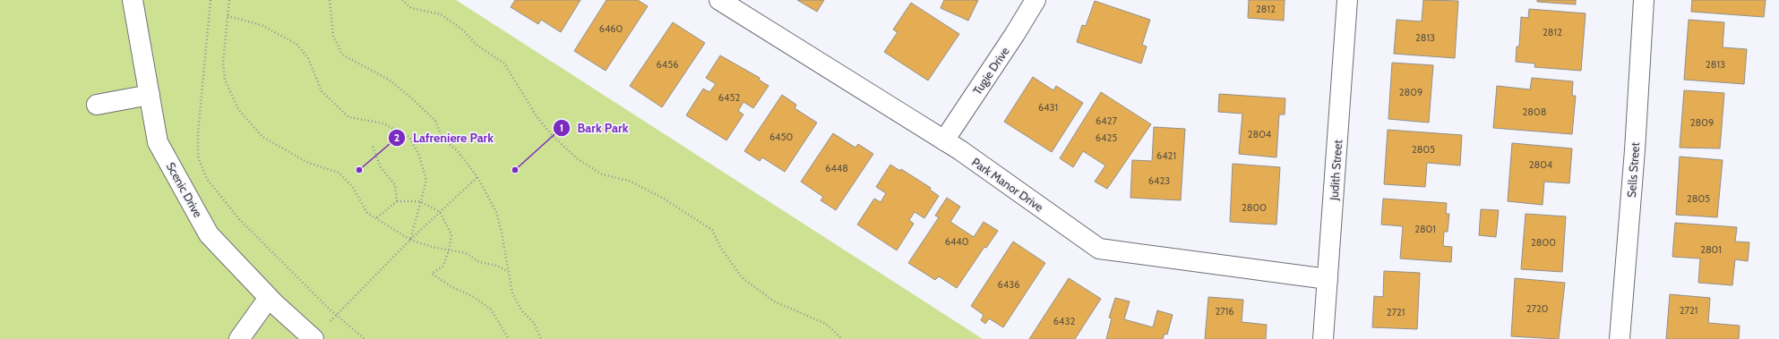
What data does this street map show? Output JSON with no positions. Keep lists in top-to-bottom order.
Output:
{
  "streets": {
    "street": [
      "Tugie Drive",
      "Judith Street",
      "Sells Street",
      "Park Manor Drive",
      "Scenic Drive"
    ]
  },
  "crossings": [
    ["Tugie Drive", "Park Manor Drive"],
    ["Judith Street", "Park Manor Drive"]
  ],
  "places": ["Lafreniere Park", "Bark Park"],
  "house_numbers": [
    "2812",
    "6460",
    "2812",
    "2813",
    "6456",
    "2813",
    "2809",
    "6452",
    "6431",
    "2808",
    "6427",
    "2809",
    "2804",
    "6450",
    "6425",
    "2805",
    "6421",
    "2804",
    "6448",
    "6423",
    "2805",
    "2800",
    "2801",
    "6440",
    "2800",
    "2801",
    "6436",
    "2720",
    "2721",
    "2716",
    "2721",
    "6432"
  ]
}
